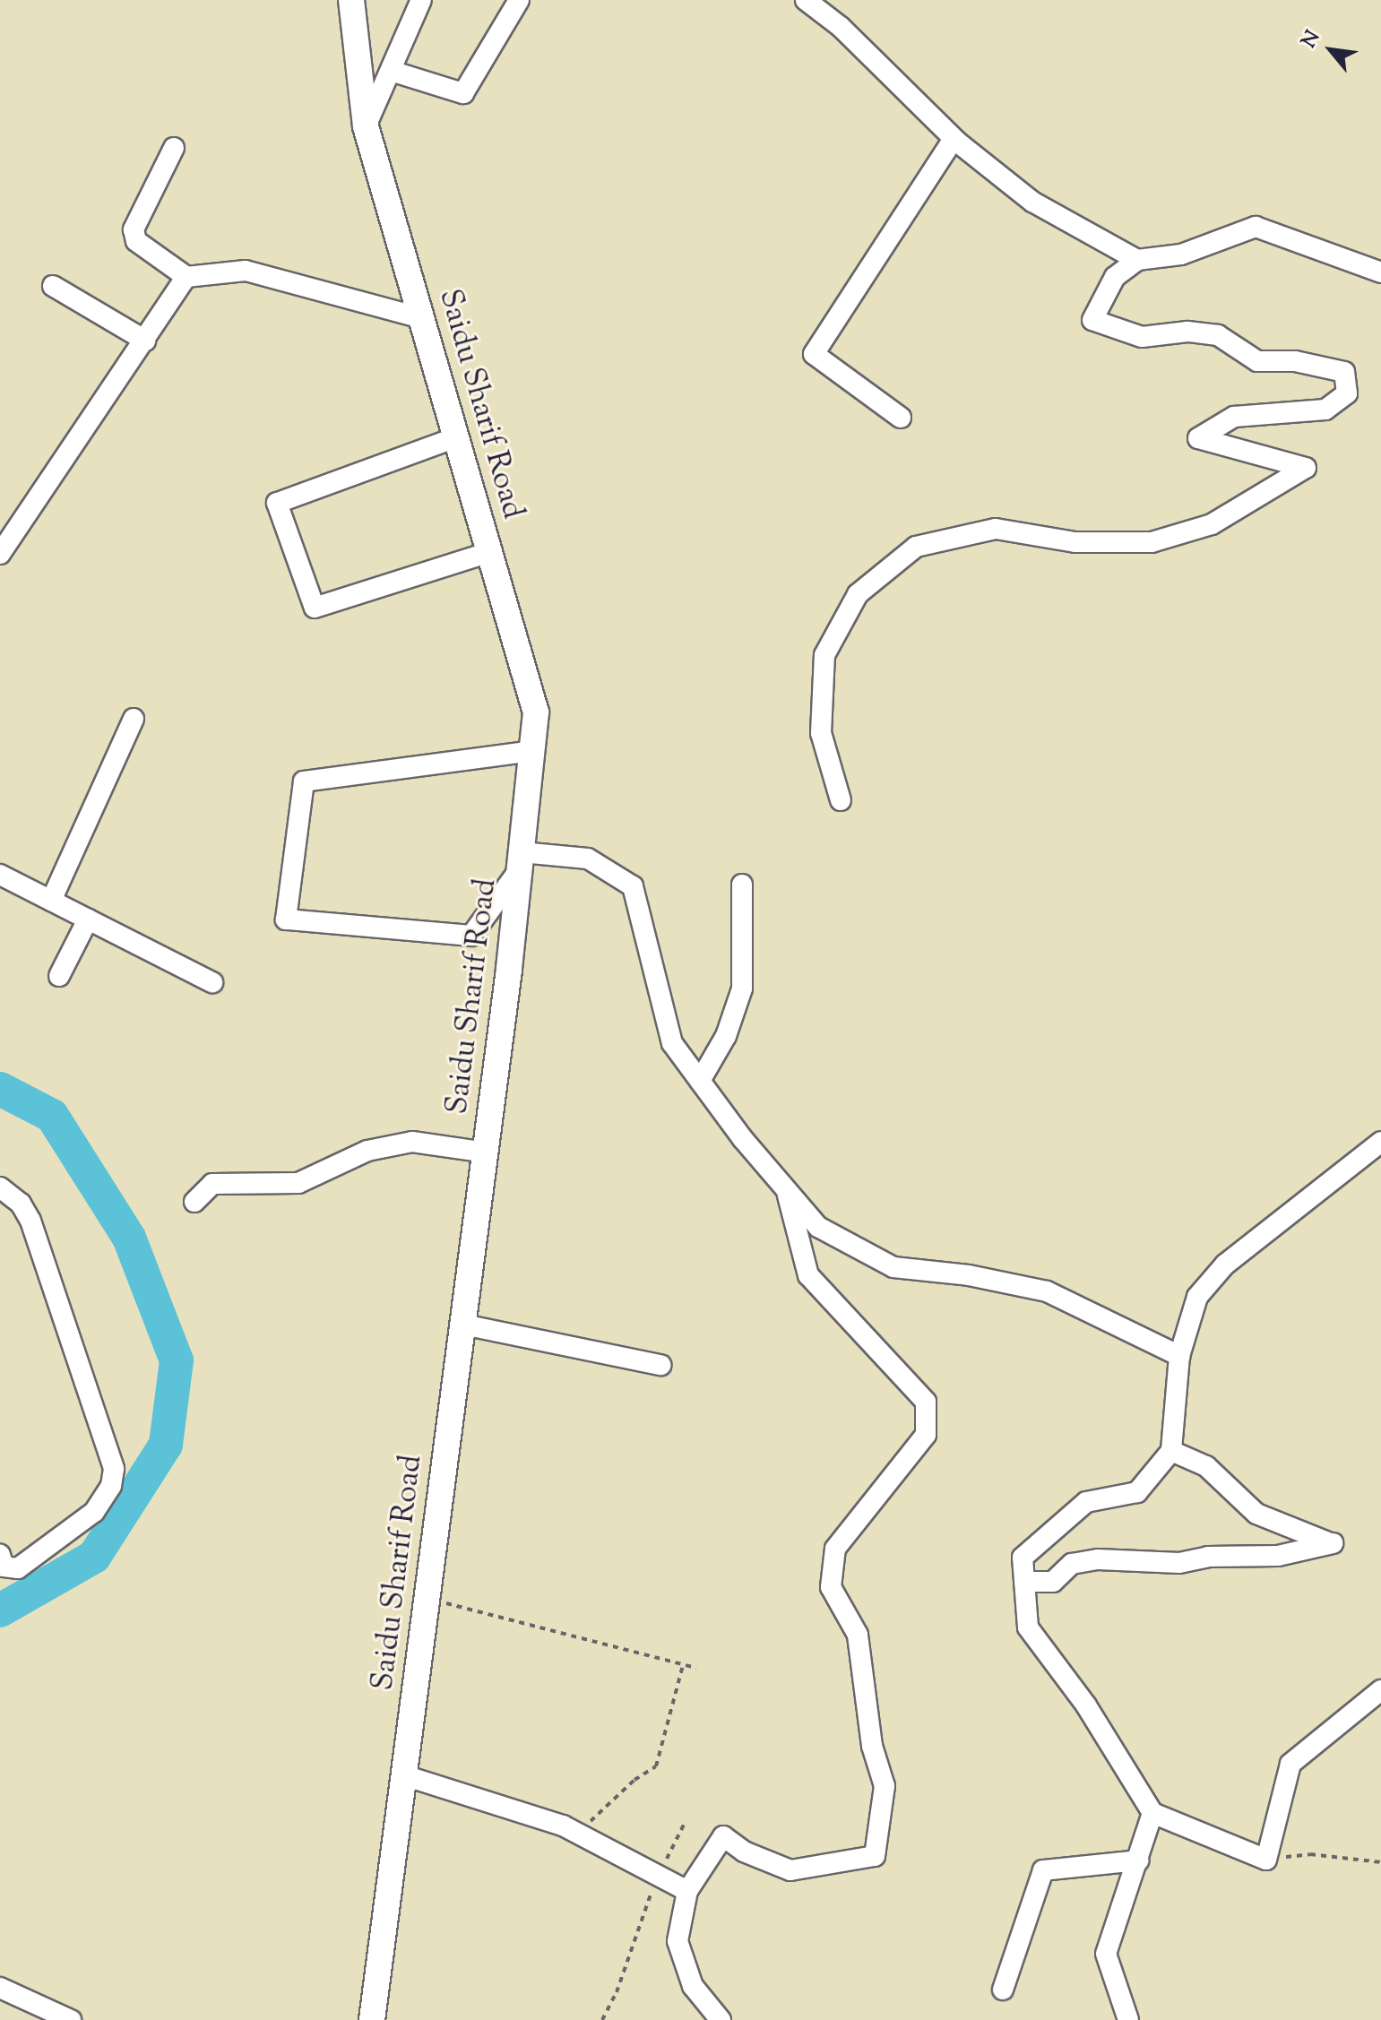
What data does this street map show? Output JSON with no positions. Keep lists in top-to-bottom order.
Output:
{
  "streets": {
    "main road": ["Saidu Sharif Road"]
  },
  "north": "top left"
}
